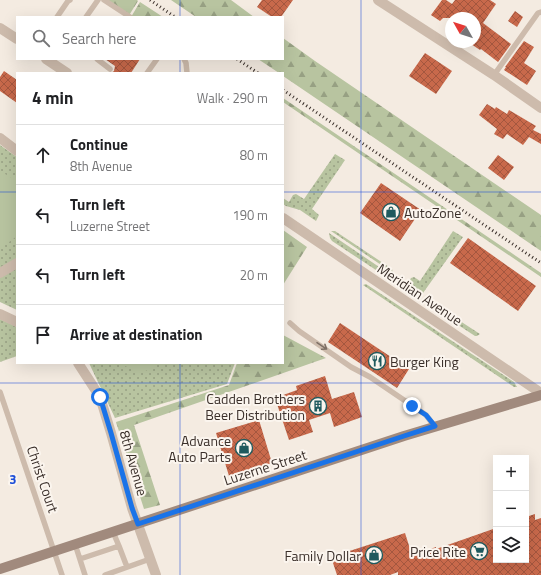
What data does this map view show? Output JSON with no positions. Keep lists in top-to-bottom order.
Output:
{
  "streets": {
    "street": ["Meridian Avenue", "8th Avenue", "Luzerne Street"],
    "lane": ["Christ Court"]
  },
  "crossings": [
    ["Meridian Avenue", "Luzerne Street"],
    ["8th Avenue", "Luzerne Street"],
    ["Luzerne Street", "Christ Court"]
  ],
  "places": {
    "shop": ["AutoZone", "Advance Auto Parts", "Family Dollar"],
    "restaurant": ["Burger King"],
    "building": ["Cadden Brothers Beer Distribution"],
    "supermarket": ["Price Rite"]
  },
  "north": "top left",
  "page": {
    "search": "Search here",
    "heading": ["4 min", "Walk · 290 m"],
    "list": [
      ["Continue", "8th Avenue", "80 m"],
      ["Turn left", "Luzerne Street", "190 m"],
      ["Turn left", "20 m"],
      "Arrive at destination"
    ],
    "map_buttons": ["+", "−"]
  },
  "grid": {
    "rows": ["3"]
  }
}
